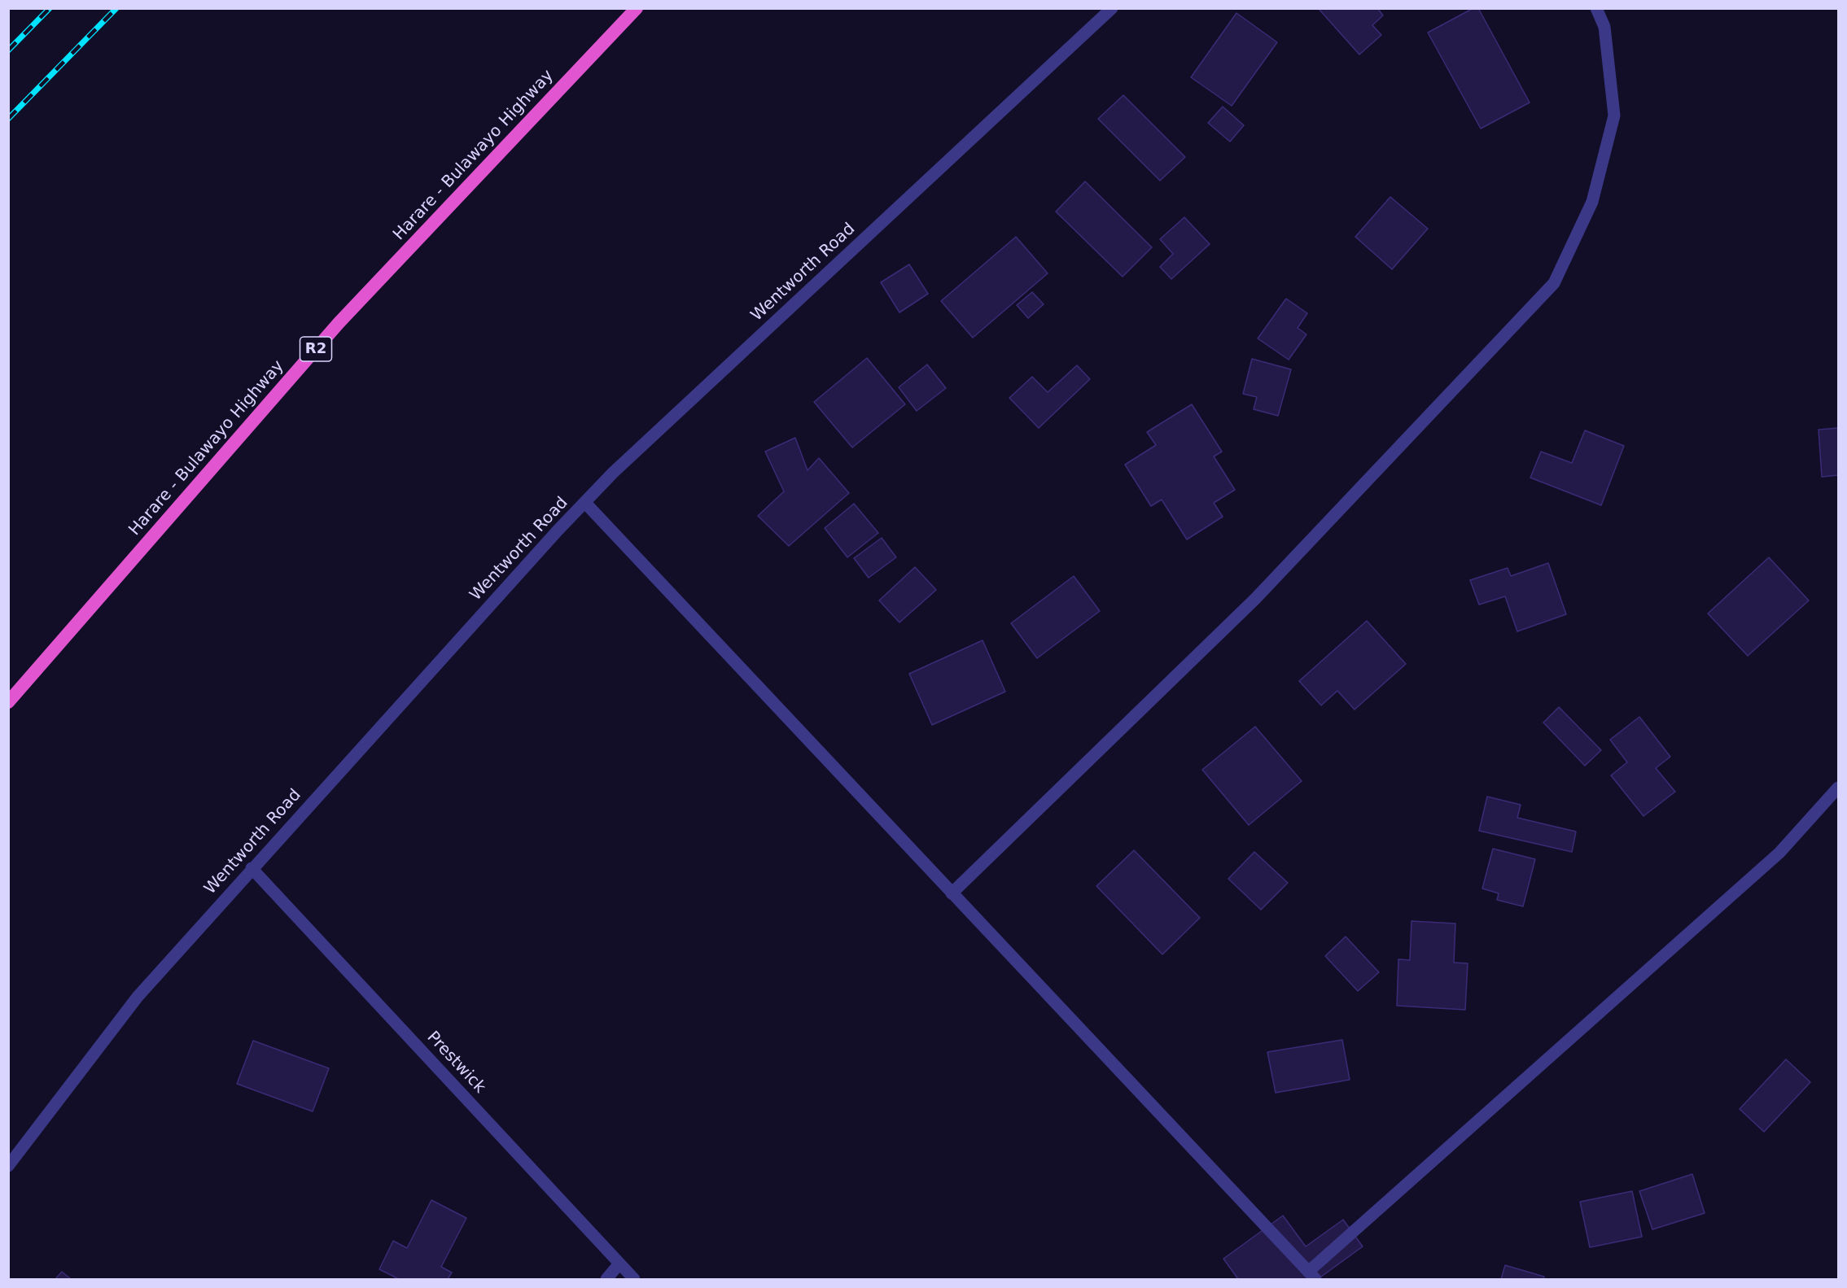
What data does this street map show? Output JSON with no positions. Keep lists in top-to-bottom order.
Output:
{
  "streets": {
    "highway": ["Harare - Bulawayo Highway", "R2"],
    "street": ["Wentworth Road", "Prestwick"]
  },
  "crossings": [
    ["Wentworth Road", "Prestwick"]
  ]
}
